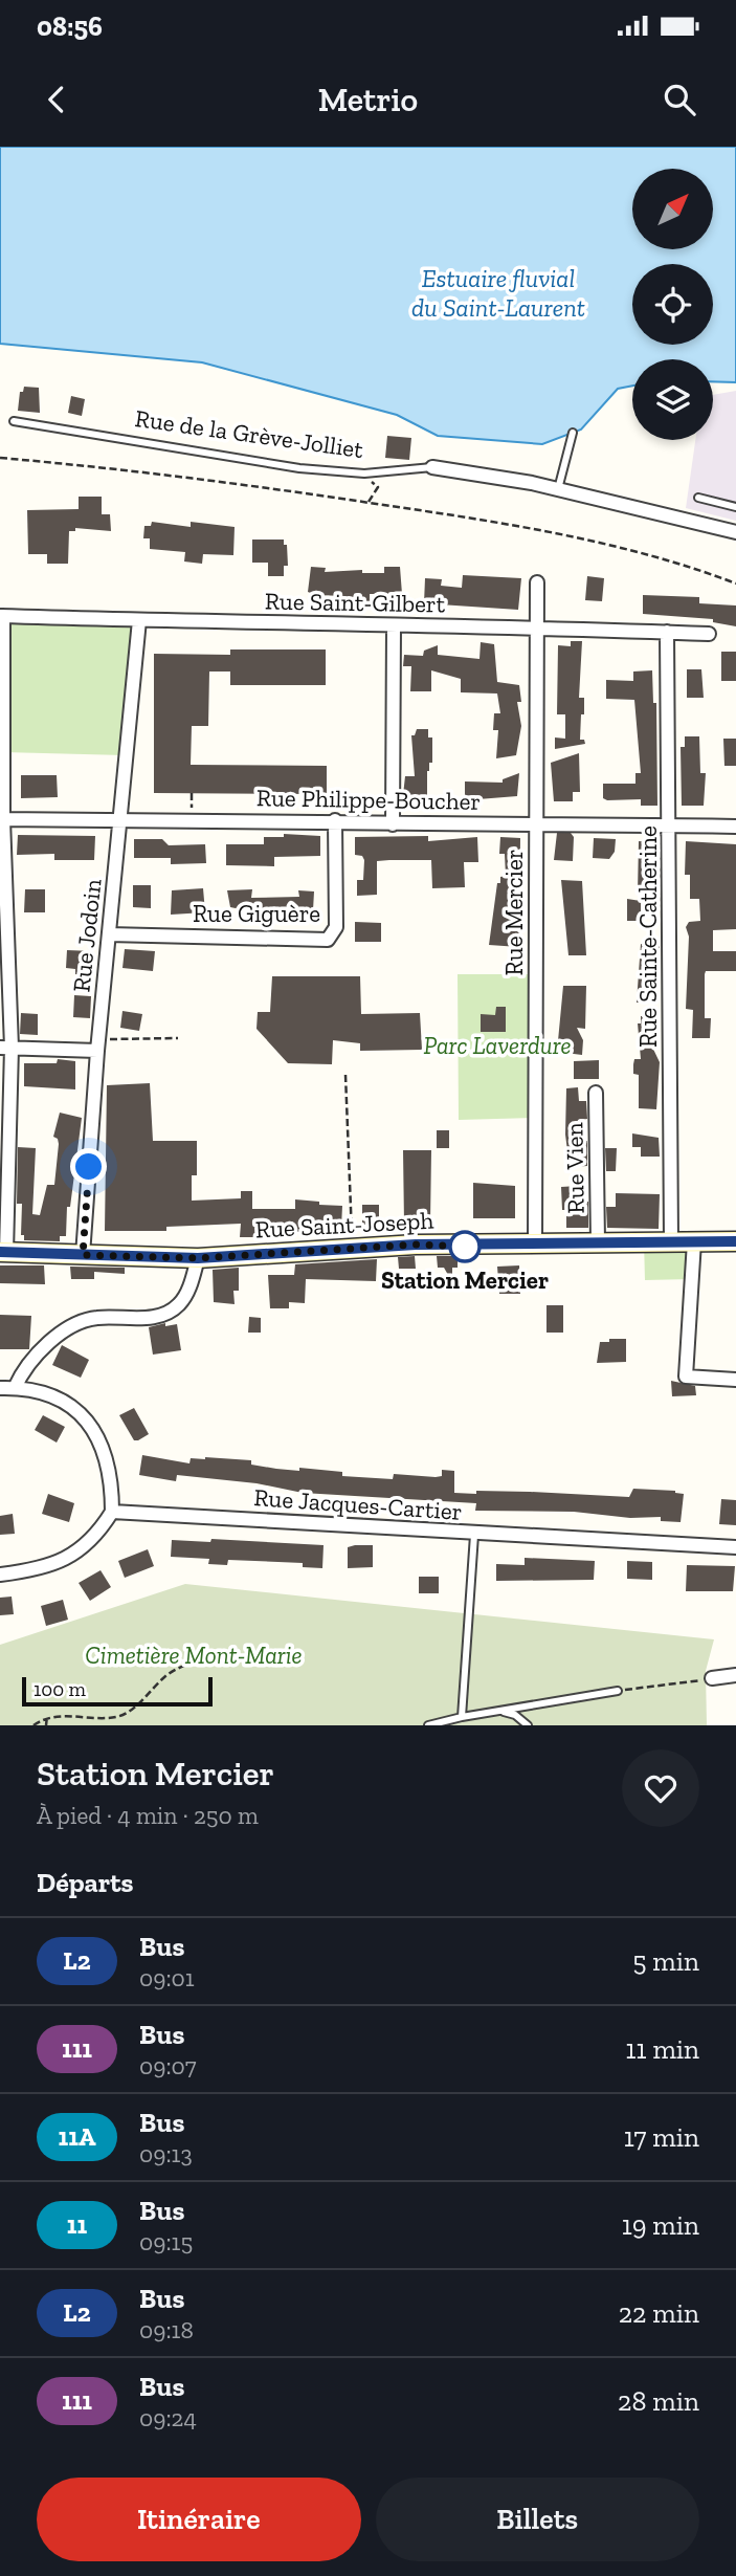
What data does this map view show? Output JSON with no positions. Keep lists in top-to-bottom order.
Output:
{
  "streets": {
    "street": [
      "Rue de la Grève-Jolliet",
      "Rue Saint-Gilbert",
      "Rue Philippe-Boucher",
      "Rue Mercier",
      "Rue Giguère",
      "Rue Jodoin",
      "Rue Sainte-Catherine",
      "Rue Vien",
      "Rue Saint-Joseph",
      "Rue Jacques-Cartier"
    ]
  },
  "crossings": [
    ["Rue Saint-Gilbert", "Rue Mercier"],
    ["Rue Saint-Gilbert", "Rue Jodoin"],
    ["Rue Saint-Gilbert", "Rue Sainte-Catherine"],
    ["Rue Philippe-Boucher", "Rue Mercier"],
    ["Rue Philippe-Boucher", "Rue Giguère"],
    ["Rue Philippe-Boucher", "Rue Jodoin"],
    ["Rue Philippe-Boucher", "Rue Sainte-Catherine"],
    ["Rue Mercier", "Rue Saint-Joseph"],
    ["Rue Giguère", "Rue Jodoin"],
    ["Rue Jodoin", "Rue Saint-Joseph"],
    ["Rue Sainte-Catherine", "Rue Saint-Joseph"],
    ["Rue Vien", "Rue Saint-Joseph"]
  ],
  "water": ["Estuaire fluvial du Saint-Laurent"],
  "parks": ["Parc Laverdure", "Cimetière Mont-Marie"],
  "places": ["Station Mercier"],
  "lines": ["bus line L2"],
  "scale_bar": "100 m",
  "north": "top right",
  "page": {
    "status": "08:56",
    "header": "Metrio",
    "scale": "100 m",
    "heading": [
      ["Station Mercier", "À pied · 4 min · 250 m"],
      "Départs"
    ],
    "list": [
      {
        "mark": "L2",
        "name": "Bus",
        "note": "09:01",
        "value": "5 min"
      },
      {
        "mark": "111",
        "name": "Bus",
        "note": "09:07",
        "value": "11 min"
      },
      {
        "mark": "11A",
        "name": "Bus",
        "note": "09:13",
        "value": "17 min"
      },
      {
        "mark": "11",
        "name": "Bus",
        "note": "09:15",
        "value": "19 min"
      },
      {
        "mark": "L2",
        "name": "Bus",
        "note": "09:18",
        "value": "22 min"
      },
      {
        "mark": "111",
        "name": "Bus",
        "note": "09:24",
        "value": "28 min"
      }
    ],
    "buttons": ["Itinéraire", "Billets"]
  }
}
